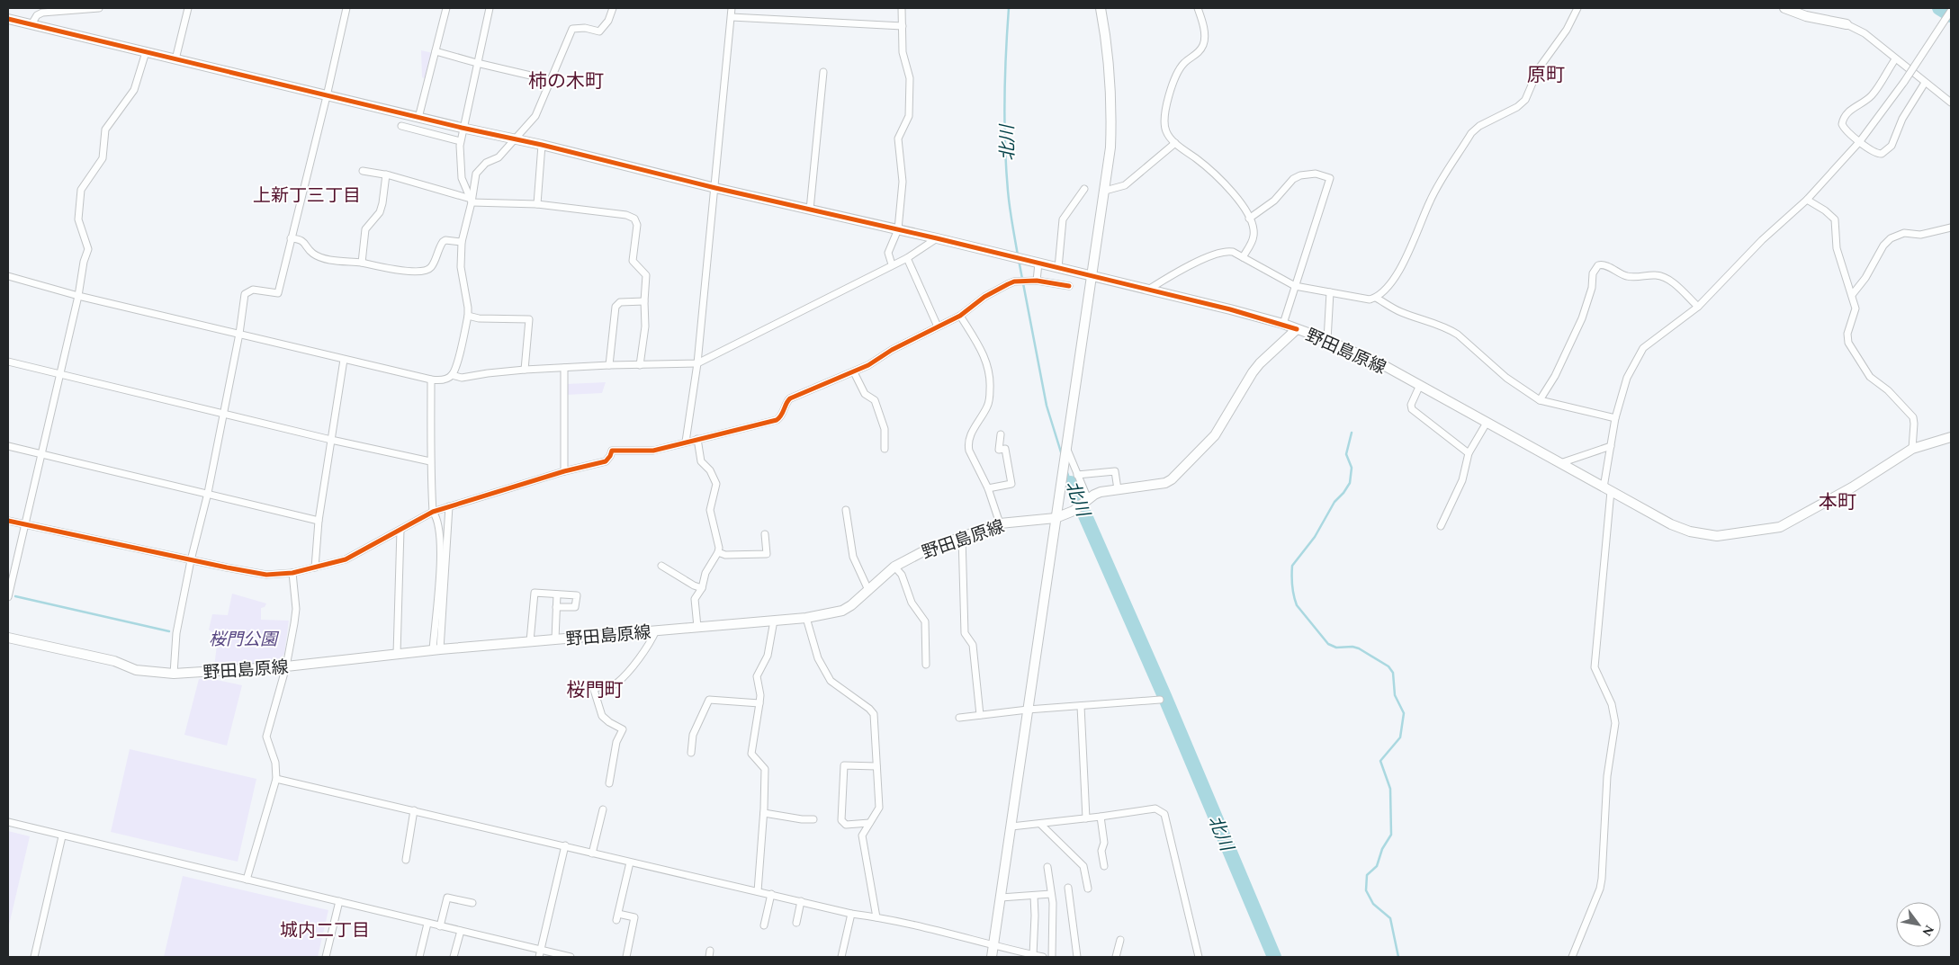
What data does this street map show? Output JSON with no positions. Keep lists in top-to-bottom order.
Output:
{
  "streets": {
    "street": ["野田島原線"]
  },
  "districts": [
    "原町",
    "柿の木町",
    "上新丁三丁目",
    "本町",
    "桜門町",
    "城内二丁目"
  ],
  "water": ["北川"],
  "parks": ["桜門公園"],
  "north": "bottom right"
}
